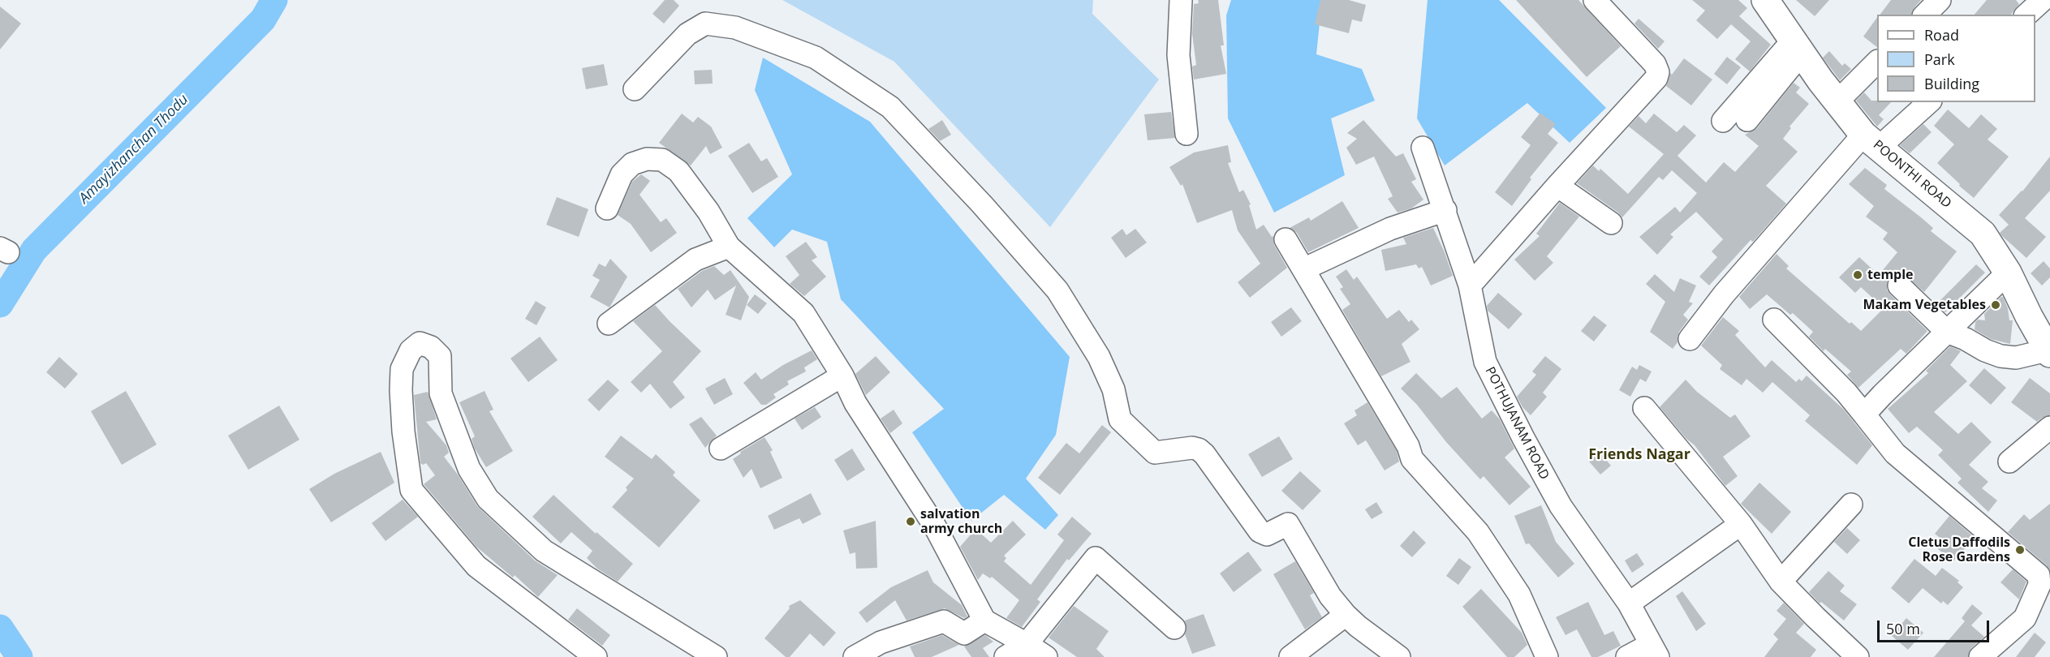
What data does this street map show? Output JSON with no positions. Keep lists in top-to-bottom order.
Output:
{
  "streets": {
    "main road": ["POONTHI ROAD"],
    "street": ["POTHUJANAM ROAD"]
  },
  "districts": ["Friends Nagar"],
  "water": ["Amayizhanchan Thodu"],
  "places": [
    "temple",
    "Makam Vegetables",
    "salvation army church",
    "Cletus Daffodils Rose Gardens"
  ],
  "legend": ["Road", "Park", "Building"],
  "scale_bar": "50 m"
}
